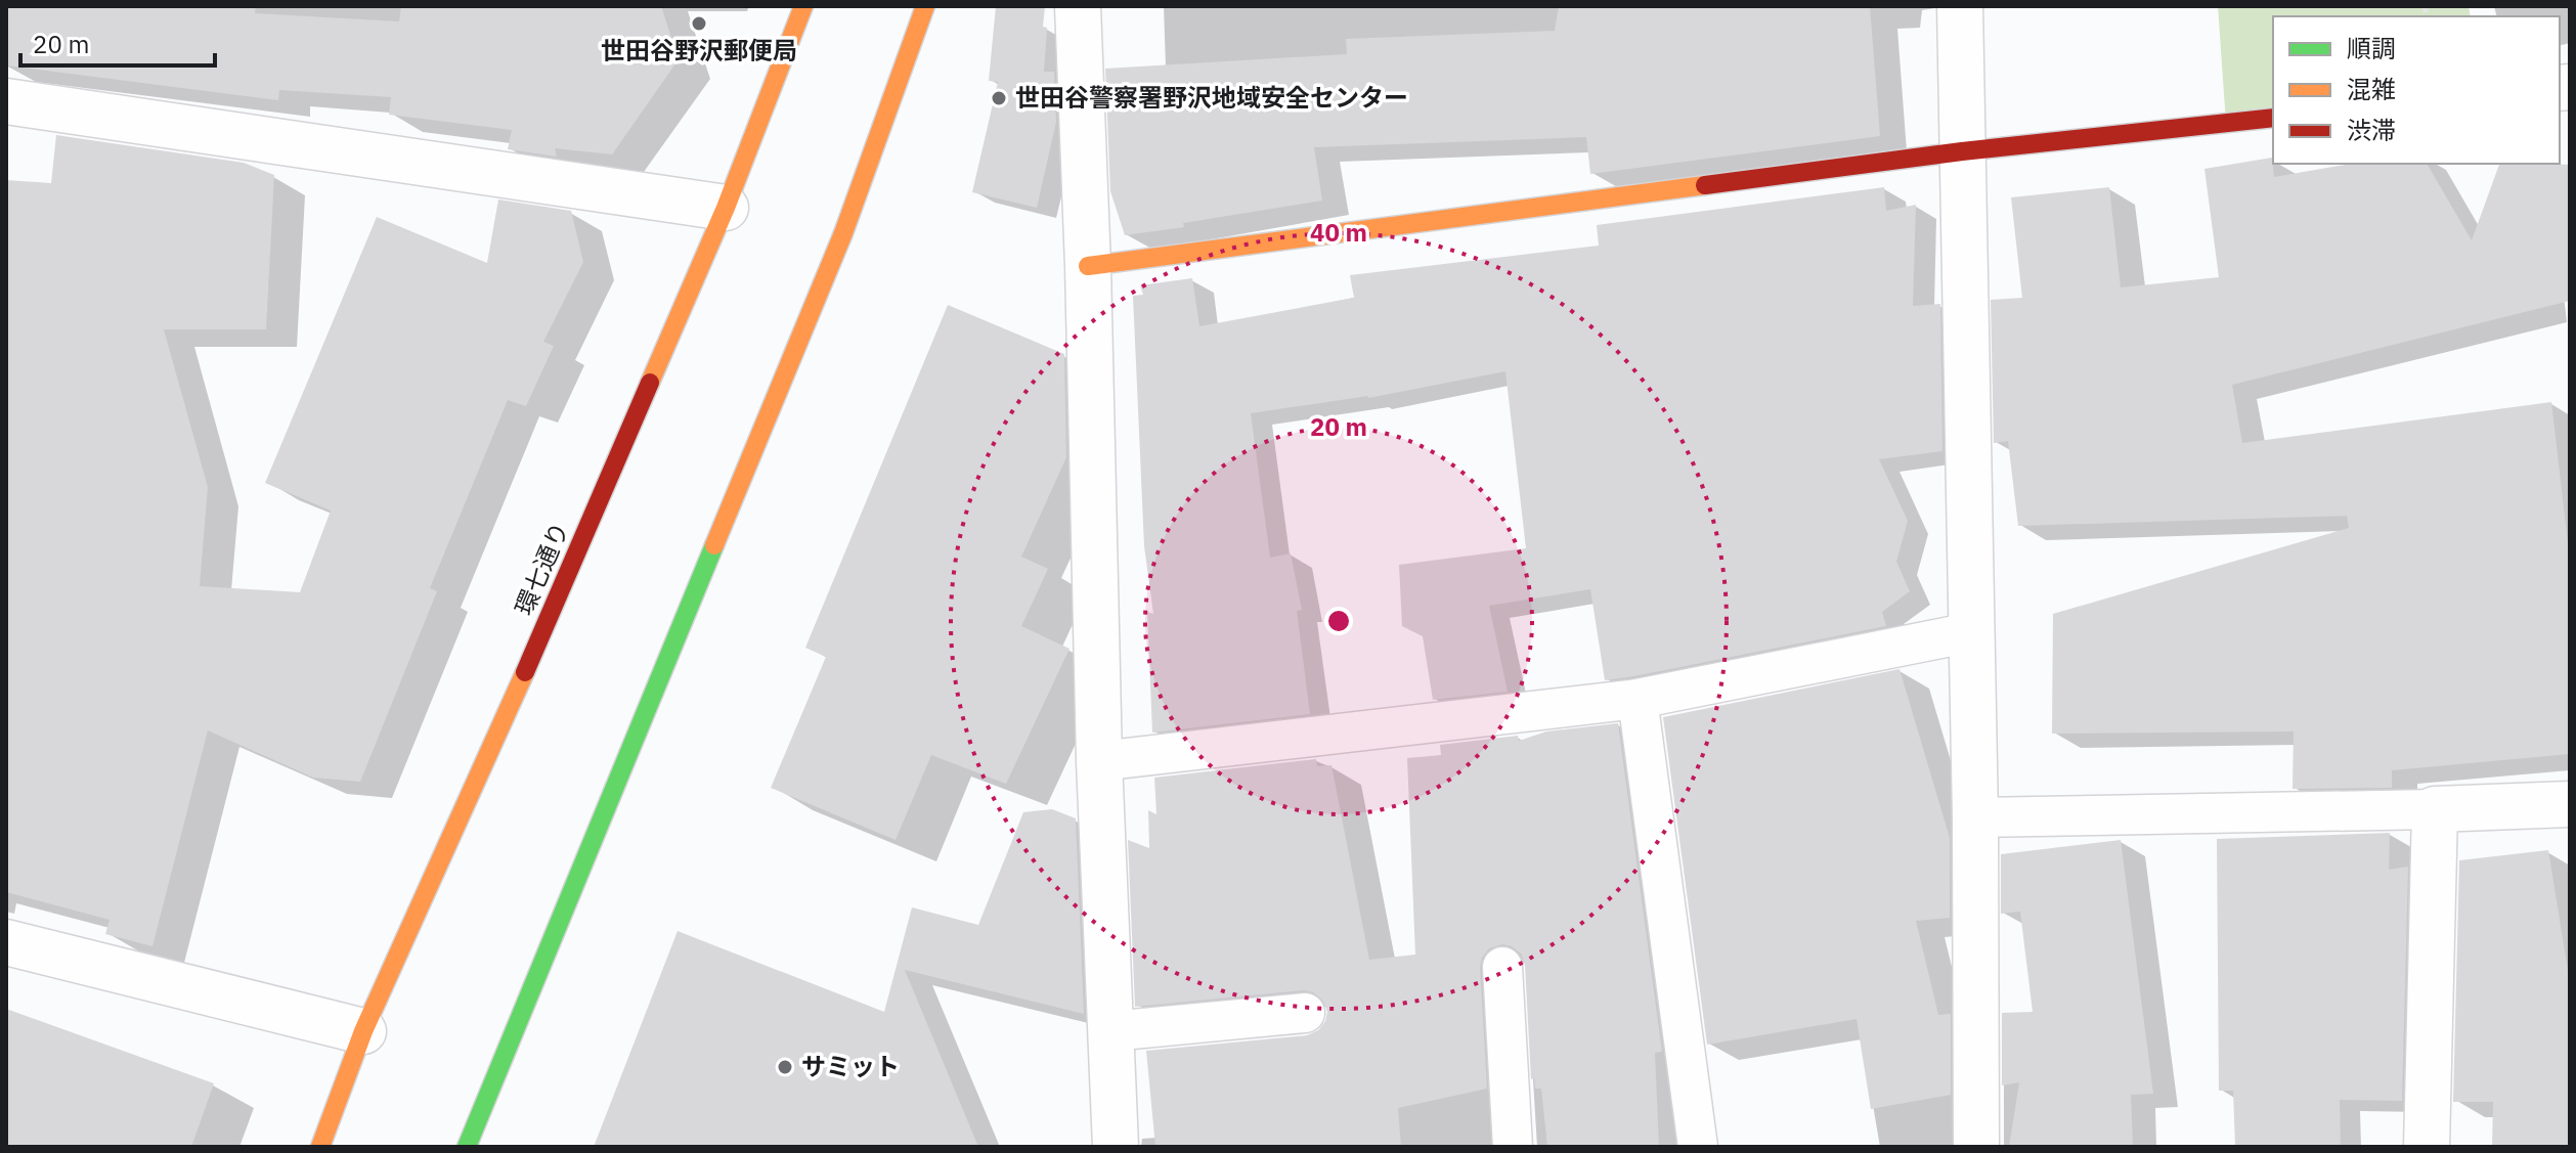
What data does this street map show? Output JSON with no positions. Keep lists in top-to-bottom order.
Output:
{
  "streets": {
    "main road": ["環七通り"]
  },
  "places": ["世田谷野沢郵便局", "世田谷警察署野沢地域安全センター", "サミット"],
  "legend": ["順調", "混雑", "渋滞"],
  "scale_bar": "20 m",
  "rings": ["40 m", "20 m"]
}
